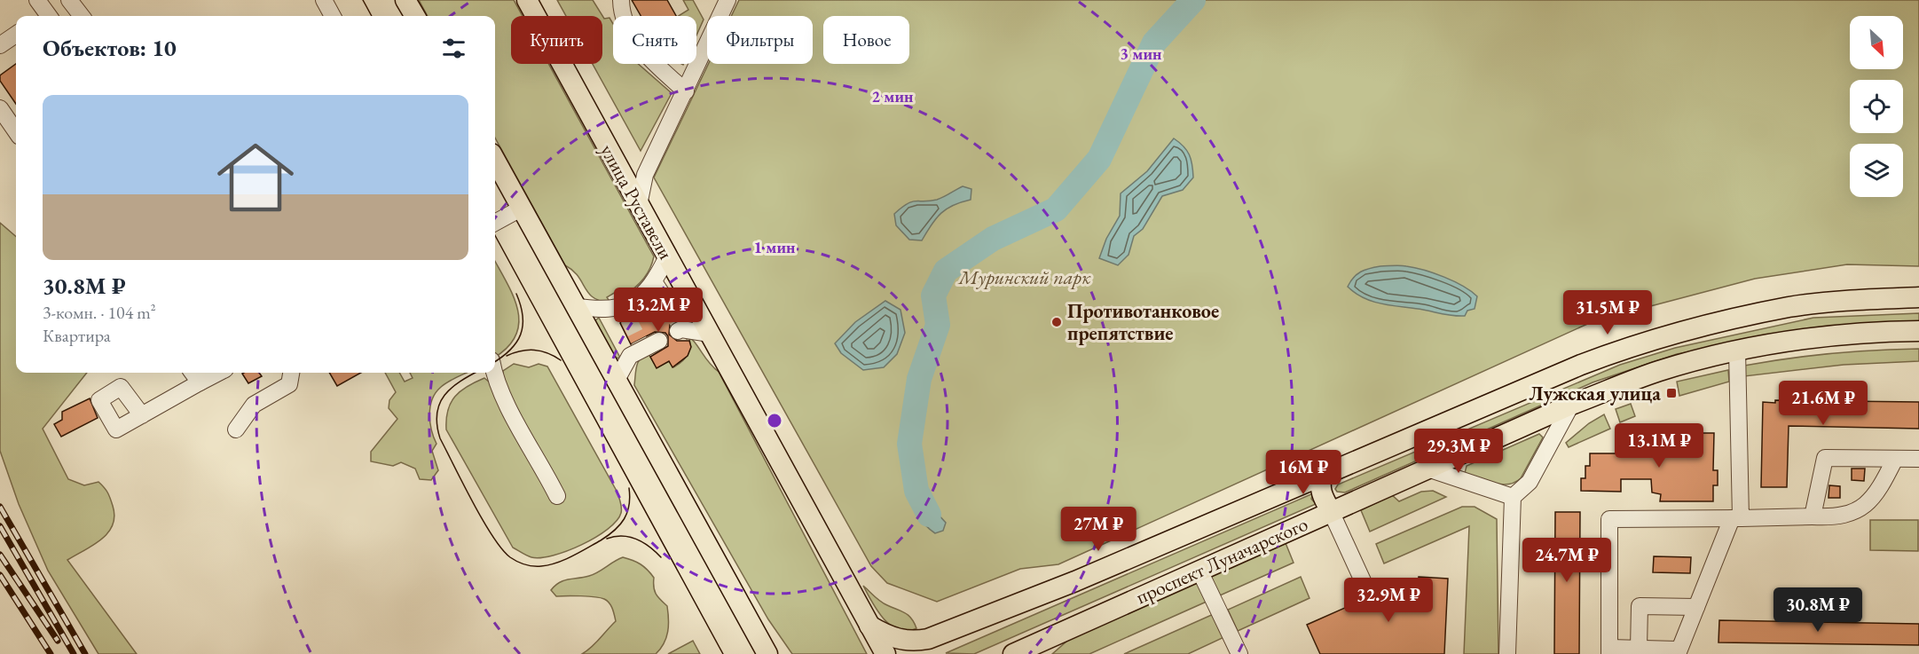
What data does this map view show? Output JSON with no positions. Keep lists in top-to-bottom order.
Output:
{
  "streets": {
    "main road": ["улица Руставели", "проспект Луначарского"]
  },
  "crossings": [
    ["улица Руставели", "проспект Луначарского"]
  ],
  "parks": ["Муринский парк"],
  "places": {
    "other": ["Противотанковое препятствие"],
    "transit": ["Лужская улица"]
  },
  "north": "bottom right",
  "page": {
    "chip": [
      "Купить",
      "Снять",
      "Фильтры",
      "Новое"
    ],
    "heading": "Объектов: 10",
    "list": [
      {
        "name": "30.8M ₽",
        "note": "3-комн. · 104 m² · Квартира"
      }
    ],
    "price": [
      "13.2M ₽",
      "31.5M ₽",
      "21.6M ₽",
      "13.1M ₽",
      "29.3M ₽",
      "16M ₽",
      "27M ₽",
      "24.7M ₽",
      "32.9M ₽",
      "30.8M ₽"
    ]
  },
  "rings": ["3 мин", "2 мин", "1 мин"]
}
